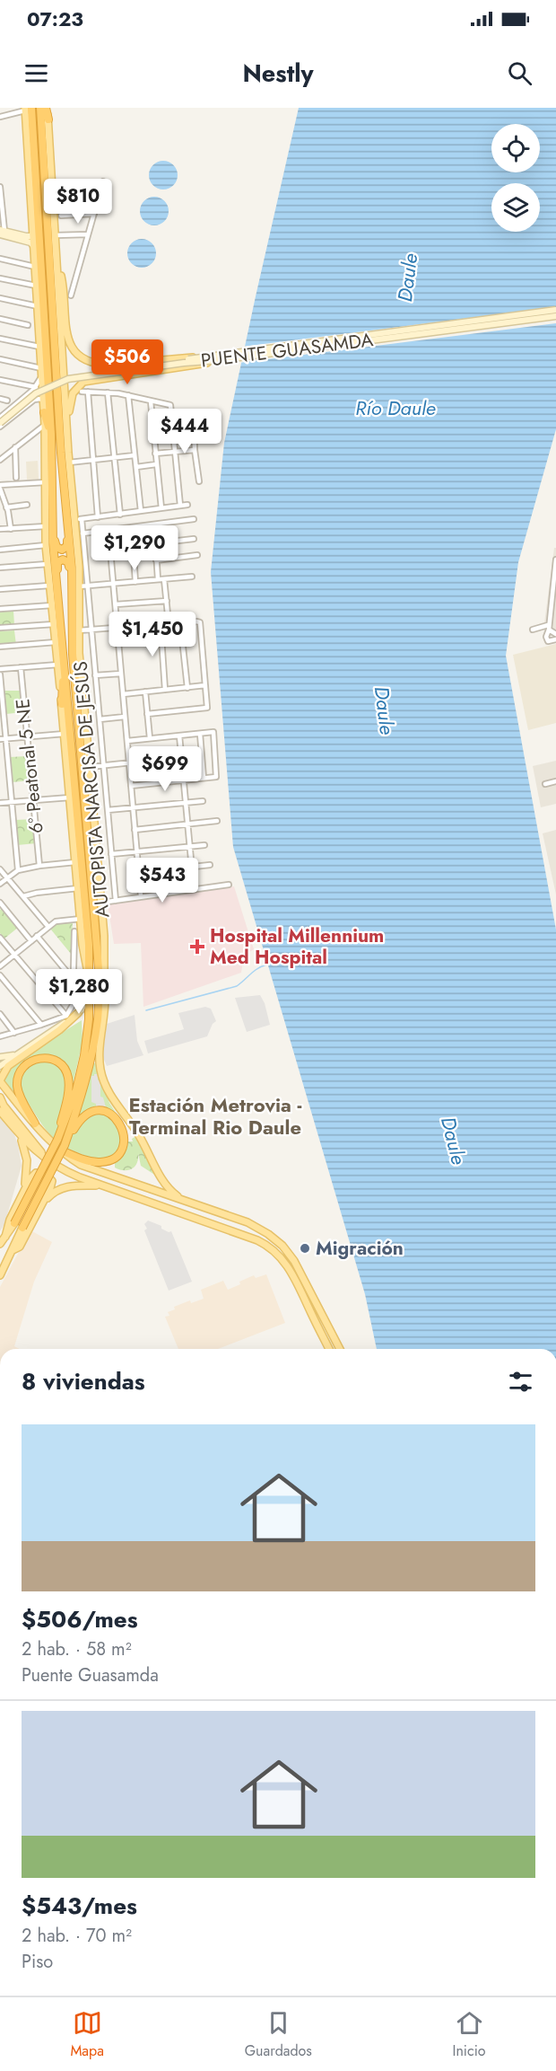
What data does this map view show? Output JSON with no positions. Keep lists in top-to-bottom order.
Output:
{
  "streets": {
    "highway": ["AUTOPISTA NARCISA DE JESÚS"],
    "main road": ["PUENTE GUASAMDA"],
    "street": ["6º Peatonal 5 NE"]
  },
  "districts": ["Estación Metrovia - Terminal Rio Daule"],
  "water": ["Daule", "Río Daule"],
  "places": {
    "health": ["Hospital Millennium Med Hospital"],
    "other": ["Migración"]
  },
  "page": {
    "status": "07:23",
    "header": "Nestly",
    "price": [
      "$810",
      "$506",
      "$444",
      "$1,290",
      "$1,450",
      "$699",
      "$543",
      "$1,280"
    ],
    "heading": "8 viviendas",
    "list": [
      {
        "name": "$506/mes",
        "note": "2 hab. · 58 m² · Puente Guasamda"
      },
      {
        "name": "$543/mes",
        "note": "2 hab. · 70 m² · Piso"
      }
    ],
    "tabs": ["Mapa", "Guardados", "Inicio"]
  }
}
